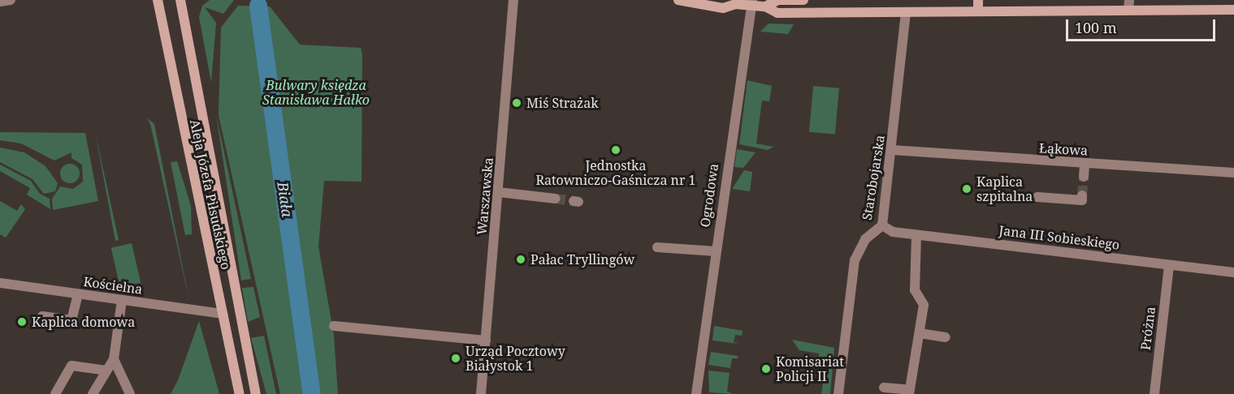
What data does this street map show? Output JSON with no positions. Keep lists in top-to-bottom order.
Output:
{
  "streets": {
    "main road": ["Aleja Józefa Piłsudskiego"],
    "street": [
      "Łąkowa",
      "Starobojarska",
      "Ogrodowa",
      "Warszawska",
      "Jana III Sobieskiego",
      "Kościelna",
      "Próżna"
    ]
  },
  "crossings": [
    ["Łąkowa", "Starobojarska"],
    ["Starobojarska", "Jana III Sobieskiego"],
    ["Aleja Józefa Piłsudskiego", "Kościelna"],
    ["Jana III Sobieskiego", "Próżna"]
  ],
  "water": ["Biała"],
  "parks": ["Bulwary księdza Stanisława Hałko"],
  "places": [
    "Miś Strażak",
    "Jednostka Ratowniczo-Gaśnicza nr 1",
    "Kaplica szpitalna",
    "Pałac Tryllingów",
    "Kaplica domowa",
    "Urząd Pocztowy Białystok 1",
    "Komisariat Policji II"
  ],
  "scale_bar": "100 m"
}
